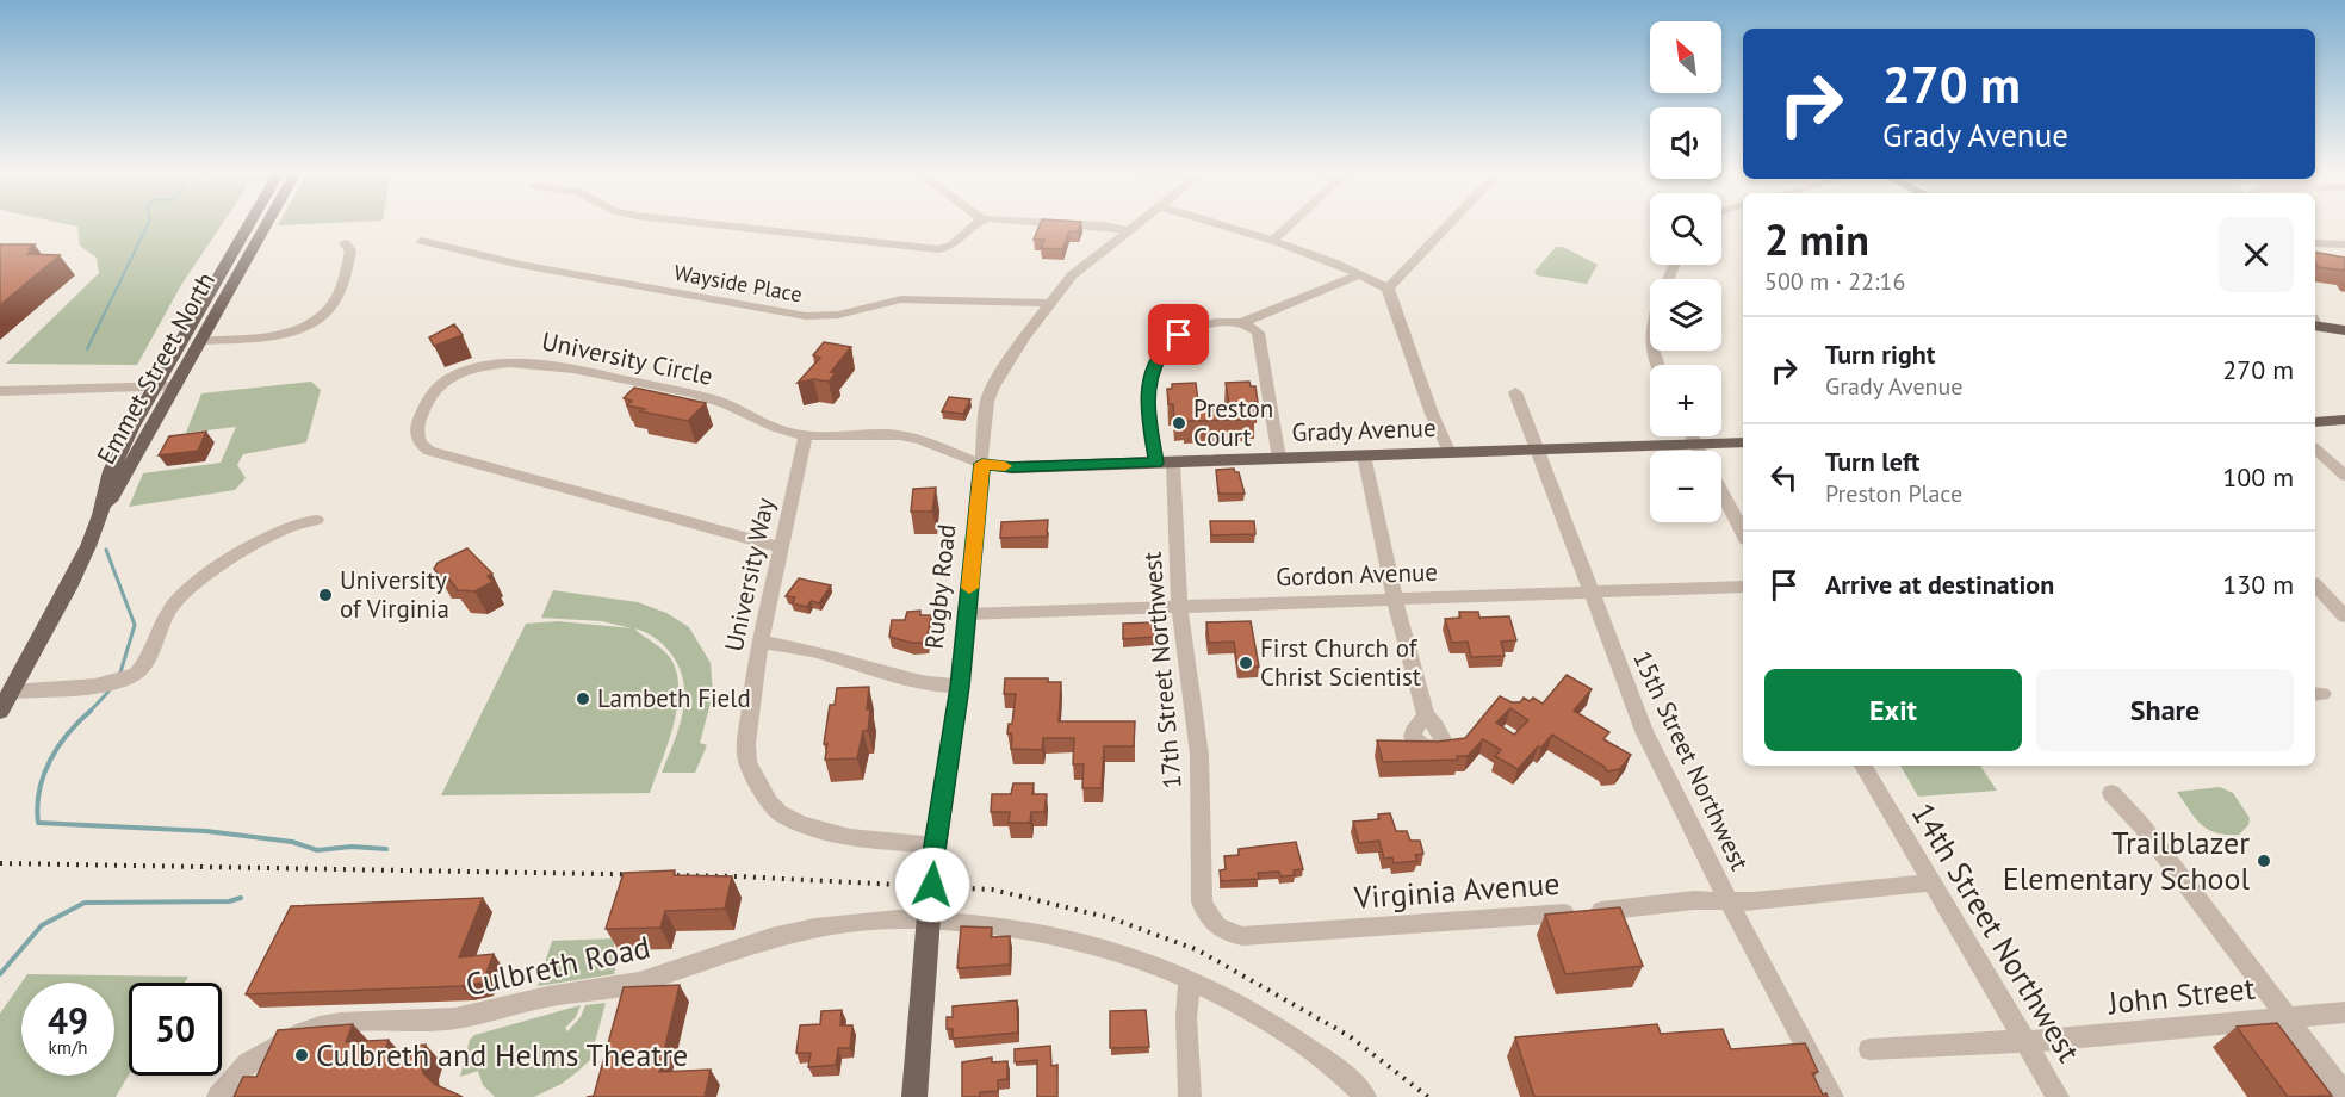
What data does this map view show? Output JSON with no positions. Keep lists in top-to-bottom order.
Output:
{
  "streets": {
    "main road": ["Emmet Street North", "Grady Avenue", "Rugby Road"],
    "street": [
      "Wayside Place",
      "University Circle",
      "University Way",
      "Gordon Avenue",
      "17th Street Northwest",
      "15th Street Northwest",
      "Virginia Avenue",
      "14th Street Northwest",
      "Culbreth Road",
      "John Street"
    ]
  },
  "crossings": [
    ["Wayside Place", "Rugby Road"],
    ["University Circle", "Grady Avenue"],
    ["University Circle", "University Way"],
    ["University Circle", "Rugby Road"],
    ["Grady Avenue", "Rugby Road"],
    ["Grady Avenue", "17th Street Northwest"],
    ["Grady Avenue", "15th Street Northwest"],
    ["University Way", "Rugby Road"],
    ["Gordon Avenue", "Rugby Road"],
    ["Gordon Avenue", "17th Street Northwest"],
    ["Gordon Avenue", "15th Street Northwest"],
    ["Rugby Road", "Culbreth Road"],
    ["17th Street Northwest", "Virginia Avenue"],
    ["15th Street Northwest", "Virginia Avenue"],
    ["Virginia Avenue", "14th Street Northwest"],
    ["14th Street Northwest", "John Street"]
  ],
  "places": [
    "Preston Court",
    "University of Virginia",
    "First Church of Christ Scientist",
    "Lambeth Field",
    "Trailblazer Elementary School",
    "Culbreth and Helms Theatre"
  ],
  "north": "top left",
  "page": {
    "map_buttons": ["+", "−"],
    "turn": ["270 m", "Grady Avenue"],
    "heading": ["2 min", "500 m · 22:16"],
    "list": [
      {
        "name": "Turn right",
        "note": "Grady Avenue",
        "value": "270 m"
      },
      {
        "name": "Turn left",
        "note": "Preston Place",
        "value": "100 m"
      },
      {
        "name": "Arrive at destination",
        "value": "130 m"
      }
    ],
    "buttons": ["Exit", "Share"],
    "speed": "49 km/h",
    "limit": "50"
  }
}
